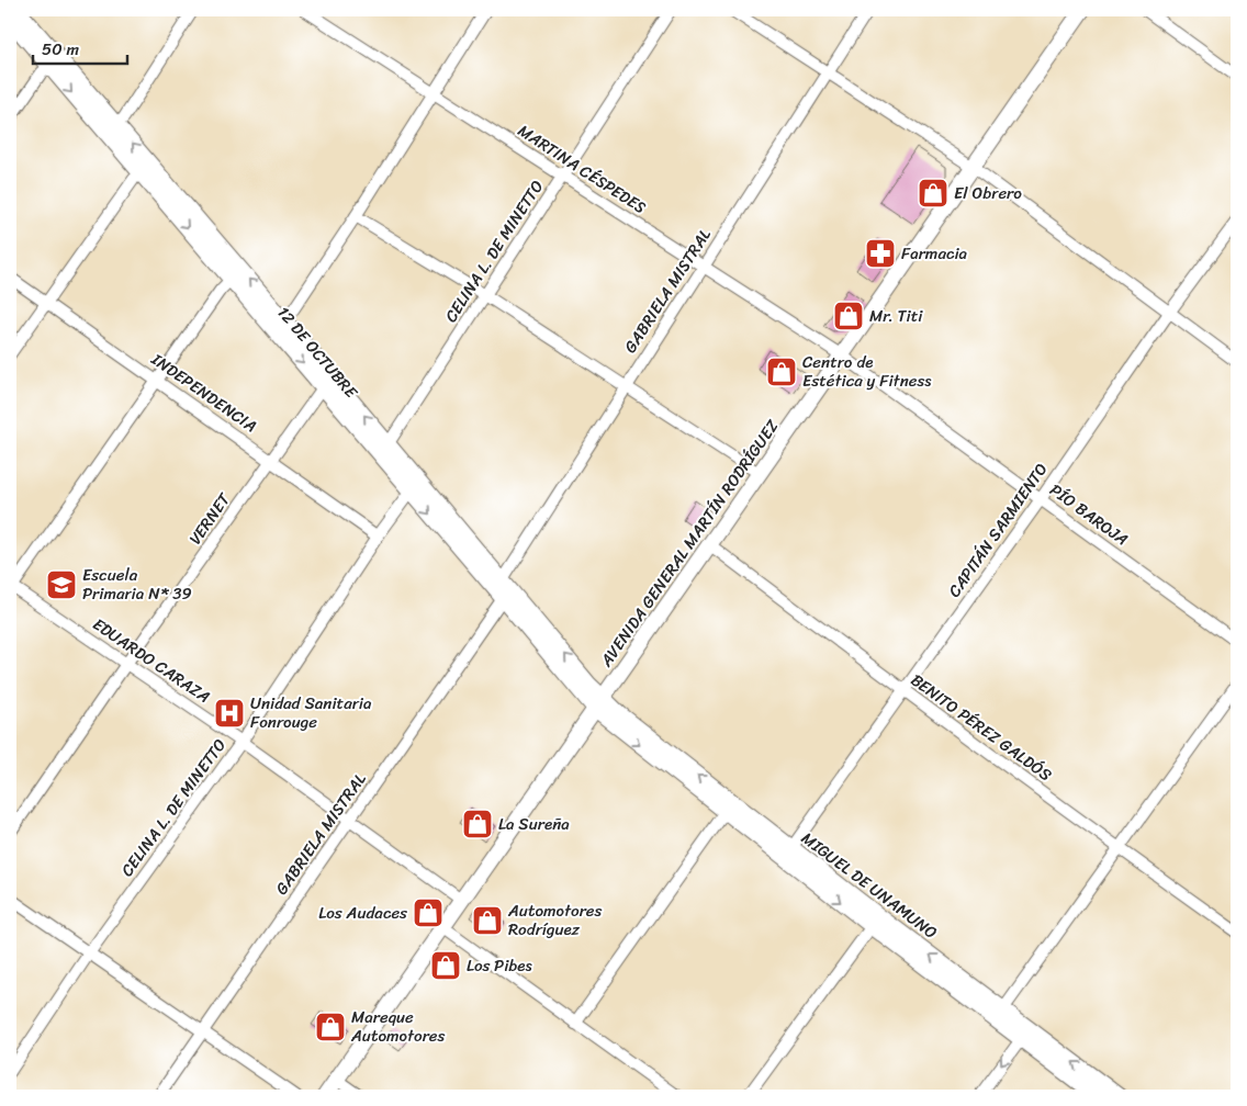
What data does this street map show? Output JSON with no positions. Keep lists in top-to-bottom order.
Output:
{
  "streets": {
    "street": [
      "MARTINA CÉSPEDES",
      "CELINA L. DE MINETTO",
      "GABRIELA MISTRAL",
      "12 DE OCTUBRE",
      "INDEPENDENCIA",
      "PÍO BAROJA",
      "VERNET",
      "CAPITÁN SARMIENTO",
      "AVENIDA GENERAL MARTÍN RODRÍGUEZ",
      "EDUARDO CARAZA",
      "BENITO PÉREZ GALDÓS",
      "MIGUEL DE UNAMUNO"
    ]
  },
  "crossings": [
    ["MARTINA CÉSPEDES", "CELINA L. DE MINETTO"],
    ["MARTINA CÉSPEDES", "GABRIELA MISTRAL"],
    ["MARTINA CÉSPEDES", "PÍO BAROJA"],
    ["MARTINA CÉSPEDES", "AVENIDA GENERAL MARTÍN RODRÍGUEZ"],
    ["CELINA L. DE MINETTO", "12 DE OCTUBRE"],
    ["CELINA L. DE MINETTO", "INDEPENDENCIA"],
    ["CELINA L. DE MINETTO", "EDUARDO CARAZA"],
    ["GABRIELA MISTRAL", "12 DE OCTUBRE"],
    ["GABRIELA MISTRAL", "EDUARDO CARAZA"],
    ["12 DE OCTUBRE", "VERNET"],
    ["12 DE OCTUBRE", "AVENIDA GENERAL MARTÍN RODRÍGUEZ"],
    ["12 DE OCTUBRE", "MIGUEL DE UNAMUNO"],
    ["INDEPENDENCIA", "VERNET"],
    ["PÍO BAROJA", "CAPITÁN SARMIENTO"],
    ["PÍO BAROJA", "AVENIDA GENERAL MARTÍN RODRÍGUEZ"],
    ["VERNET", "EDUARDO CARAZA"],
    ["CAPITÁN SARMIENTO", "BENITO PÉREZ GALDÓS"],
    ["CAPITÁN SARMIENTO", "MIGUEL DE UNAMUNO"],
    ["AVENIDA GENERAL MARTÍN RODRÍGUEZ", "EDUARDO CARAZA"],
    ["AVENIDA GENERAL MARTÍN RODRÍGUEZ", "BENITO PÉREZ GALDÓS"],
    ["AVENIDA GENERAL MARTÍN RODRÍGUEZ", "MIGUEL DE UNAMUNO"]
  ],
  "places": {
    "shop": [
      "El Obrero",
      "Mr. Titi",
      "Centro de Estética y Fitness",
      "La Sureña",
      "Los Audaces",
      "Automotores Rodríguez",
      "Los Pibes",
      "Mareque Automotores"
    ],
    "pharmacy": ["Farmacia"],
    "school or university": ["Escuela Primaria N* 39"],
    "hospital": ["Unidad Sanitaria Fonrouge"]
  },
  "scale_bar": "50 m"
}
